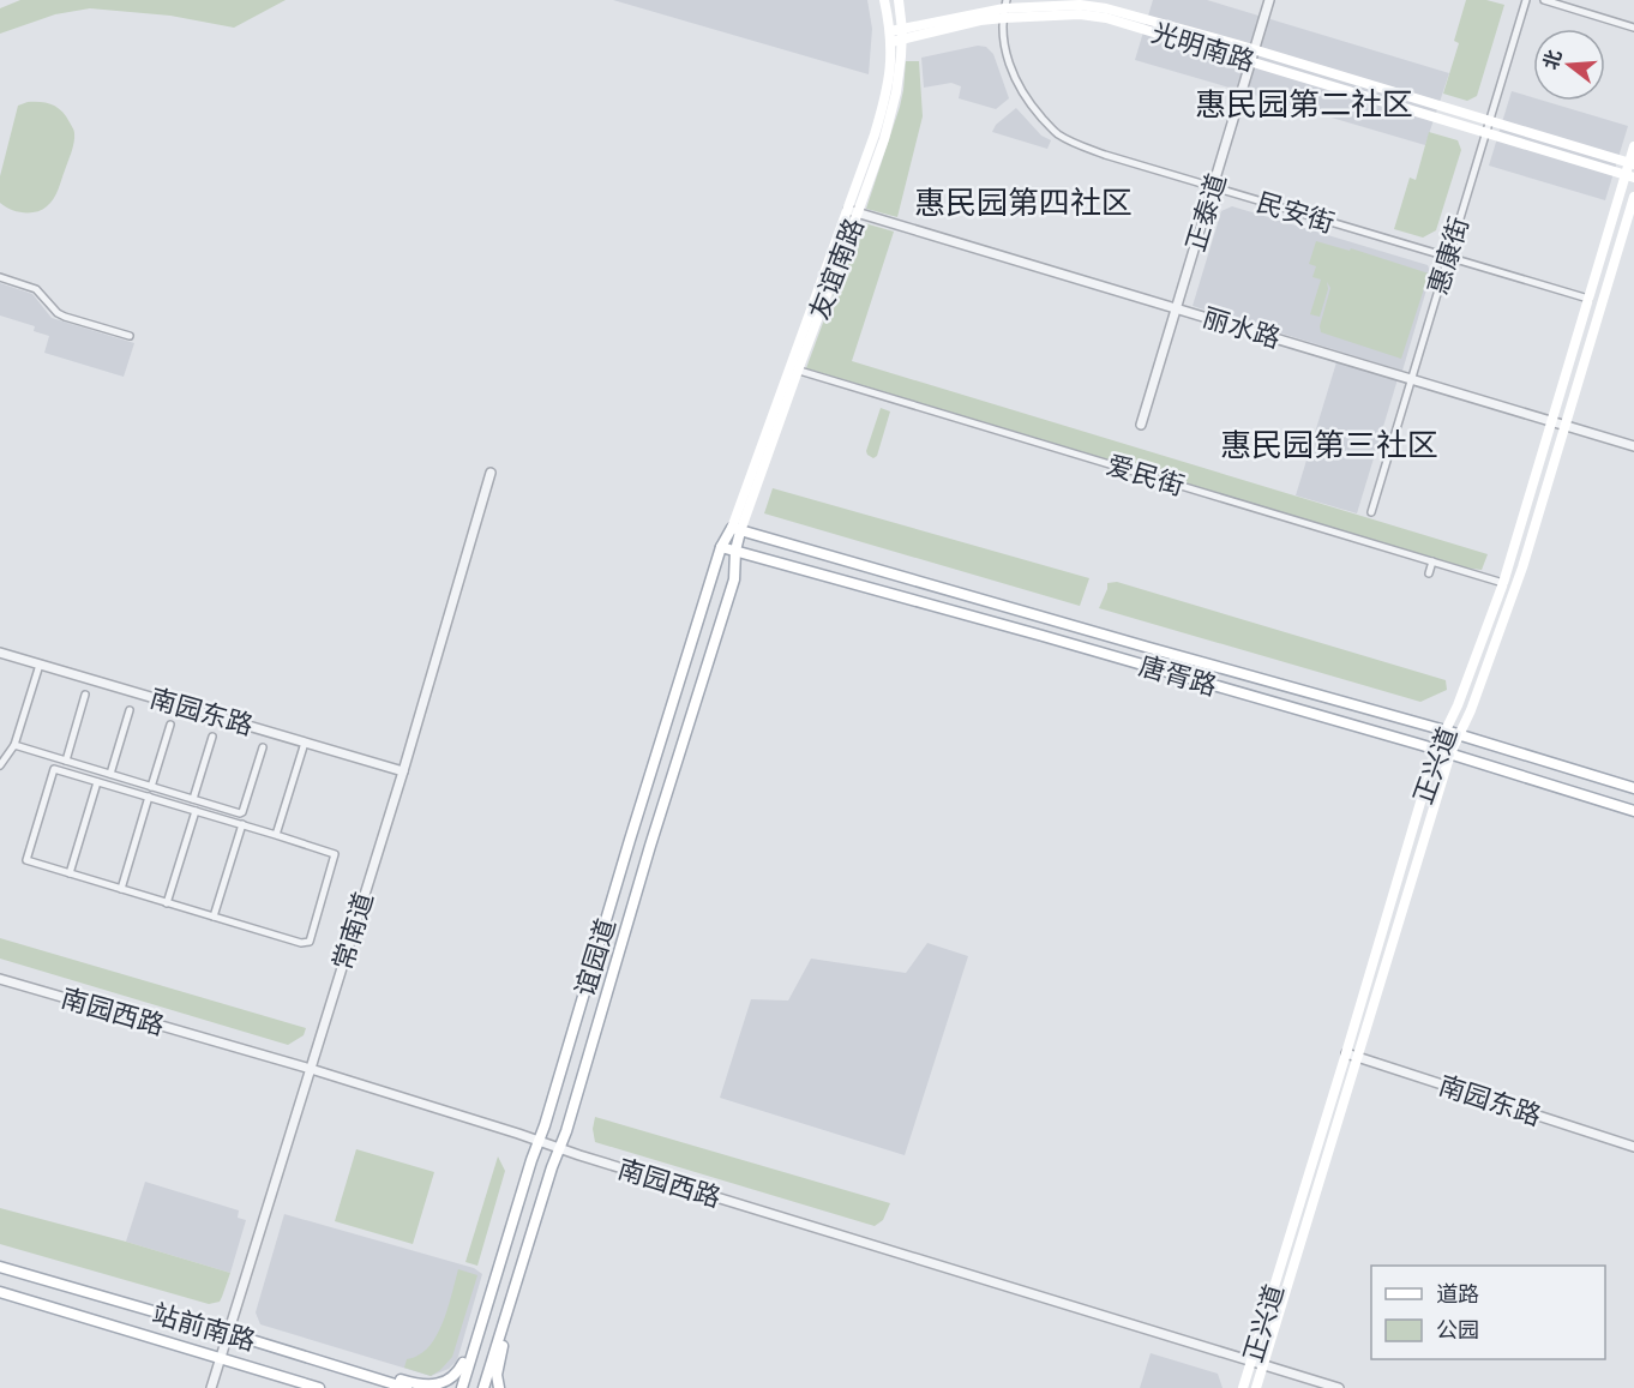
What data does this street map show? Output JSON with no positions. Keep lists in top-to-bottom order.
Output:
{
  "streets": {
    "main road": [
      "光明南路",
      "友谊南路",
      "唐胥路",
      "正兴道",
      "谊园道",
      "站前南路"
    ],
    "street": [
      "正泰道",
      "民安街",
      "惠康街",
      "丽水路",
      "爱民街",
      "南园东路",
      "常南道",
      "南园西路"
    ]
  },
  "crossings": [
    ["光明南路", "正泰道"],
    ["光明南路", "民安街"],
    ["光明南路", "惠康街"],
    ["光明南路", "友谊南路"],
    ["光明南路", "正兴道"],
    ["正泰道", "民安街"],
    ["正泰道", "丽水路"],
    ["民安街", "惠康街"],
    ["民安街", "正兴道"],
    ["惠康街", "丽水路"],
    ["友谊南路", "丽水路"],
    ["友谊南路", "爱民街"],
    ["友谊南路", "唐胥路"],
    ["友谊南路", "谊园道"],
    ["丽水路", "正兴道"],
    ["爱民街", "正兴道"],
    ["唐胥路", "正兴道"],
    ["唐胥路", "谊园道"],
    ["南园东路", "正兴道"],
    ["南园东路", "常南道"],
    ["正兴道", "南园西路"],
    ["常南道", "南园西路"],
    ["常南道", "站前南路"],
    ["谊园道", "南园西路"]
  ],
  "districts": ["惠民园第二社区", "惠民园第四社区", "惠民园第三社区"],
  "legend": ["道路", "公园"],
  "north": "left"
}
